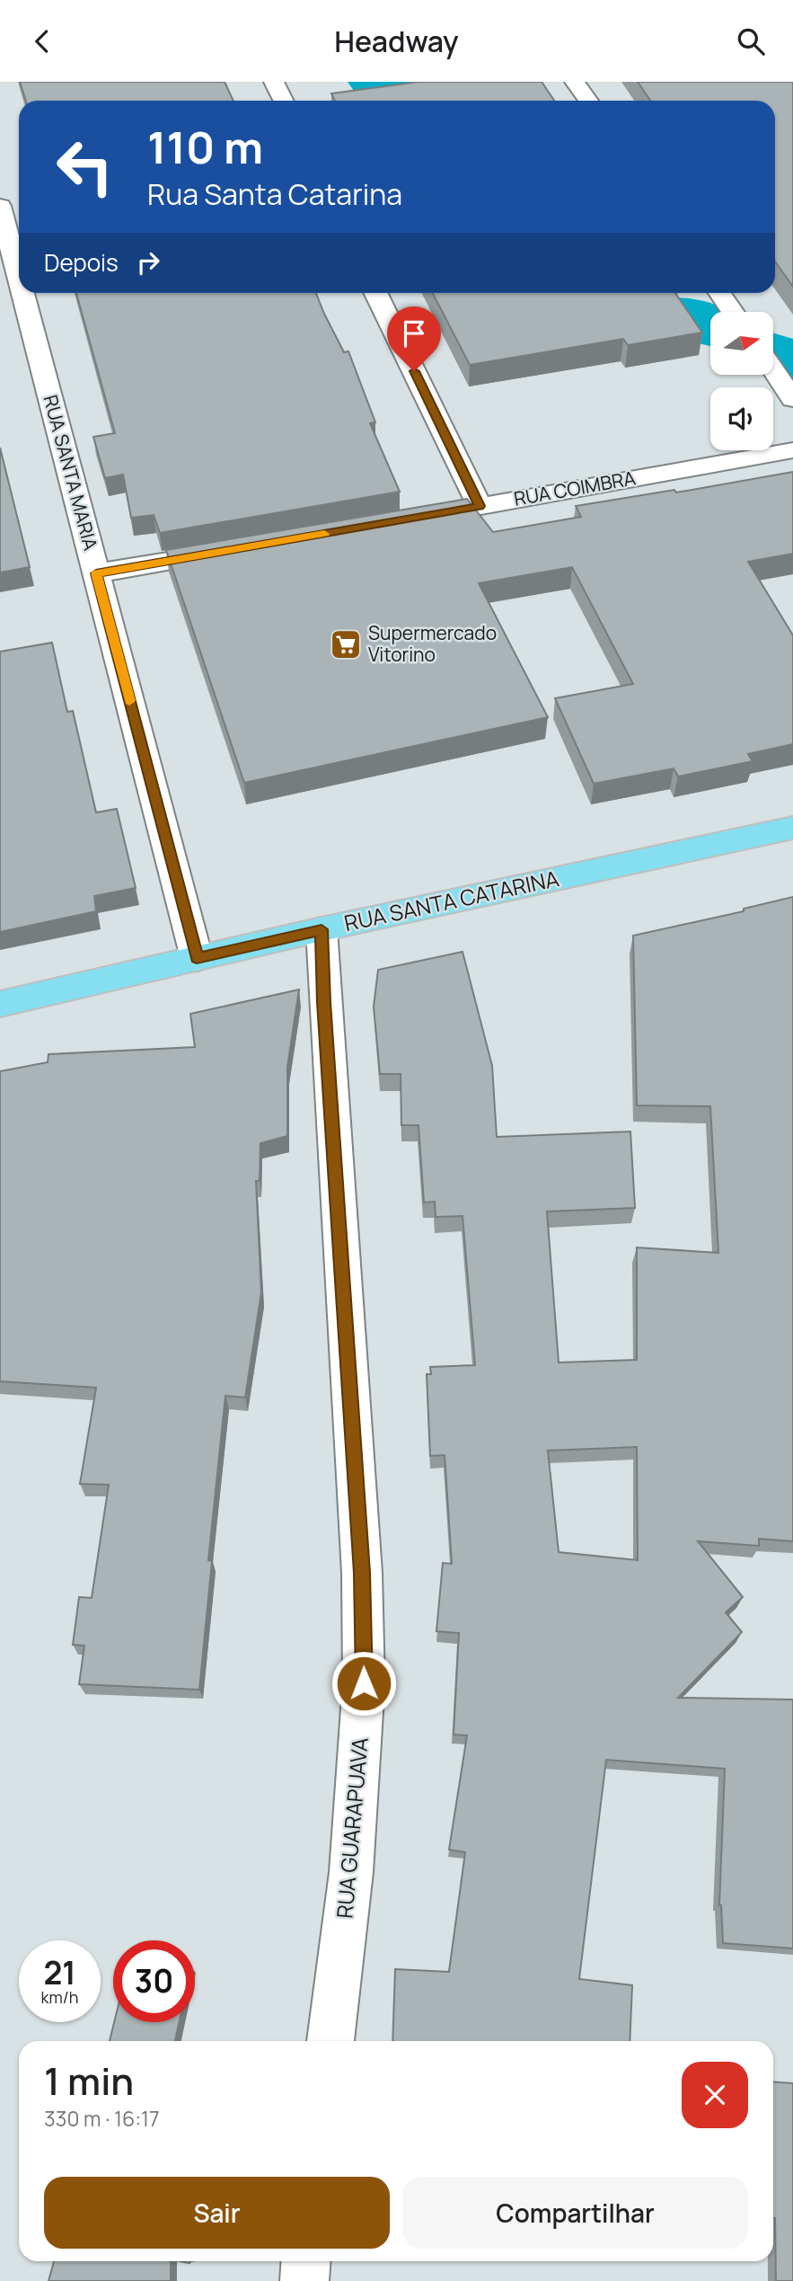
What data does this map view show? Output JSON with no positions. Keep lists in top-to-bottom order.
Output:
{
  "streets": {
    "main road": ["RUA SANTA CATARINA"],
    "street": ["RUA SANTA MARIA", "RUA COIMBRA", "RUA GUARAPUAVA"]
  },
  "crossings": [
    ["RUA SANTA MARIA", "RUA SANTA CATARINA"],
    ["RUA SANTA CATARINA", "RUA GUARAPUAVA"]
  ],
  "places": {
    "supermarket": ["Supermercado Vitorino"]
  },
  "north": "right",
  "page": {
    "header": "Headway",
    "turn": ["110 m", "Rua Santa Catarina"],
    "then": "Depois",
    "speed": "21 km/h",
    "limit": "30",
    "heading": ["1 min", "330 m · 16:17"],
    "buttons": ["Sair", "Compartilhar"]
  }
}
